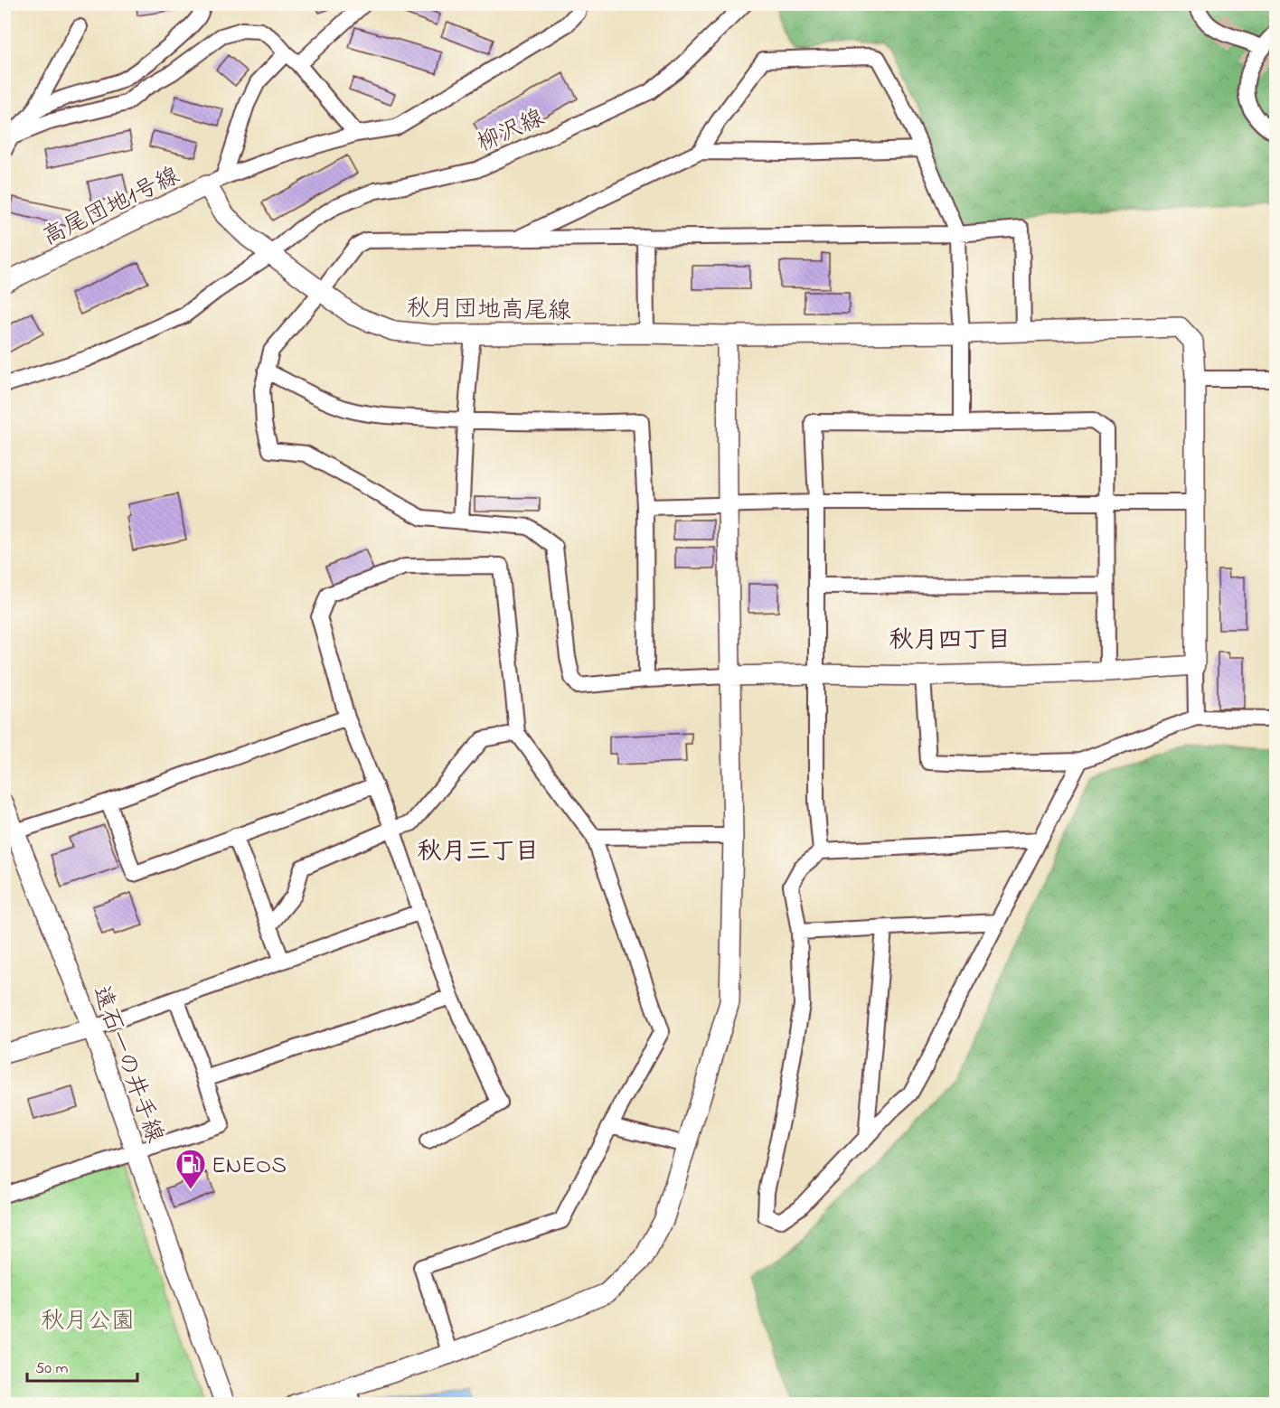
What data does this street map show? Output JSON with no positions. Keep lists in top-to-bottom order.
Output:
{
  "streets": {
    "street": [
      "柳沢線",
      "高尾団地1号線",
      "秋月団地高尾線",
      "遠石一の井手線"
    ]
  },
  "crossings": [
    ["柳沢線", "秋月団地高尾線"],
    ["高尾団地1号線", "秋月団地高尾線"]
  ],
  "districts": ["秋月四丁目", "秋月三丁目"],
  "parks": ["秋月公園"],
  "places": {
    "fuel station": ["ENEOS"]
  },
  "scale_bar": "50 m"
}
